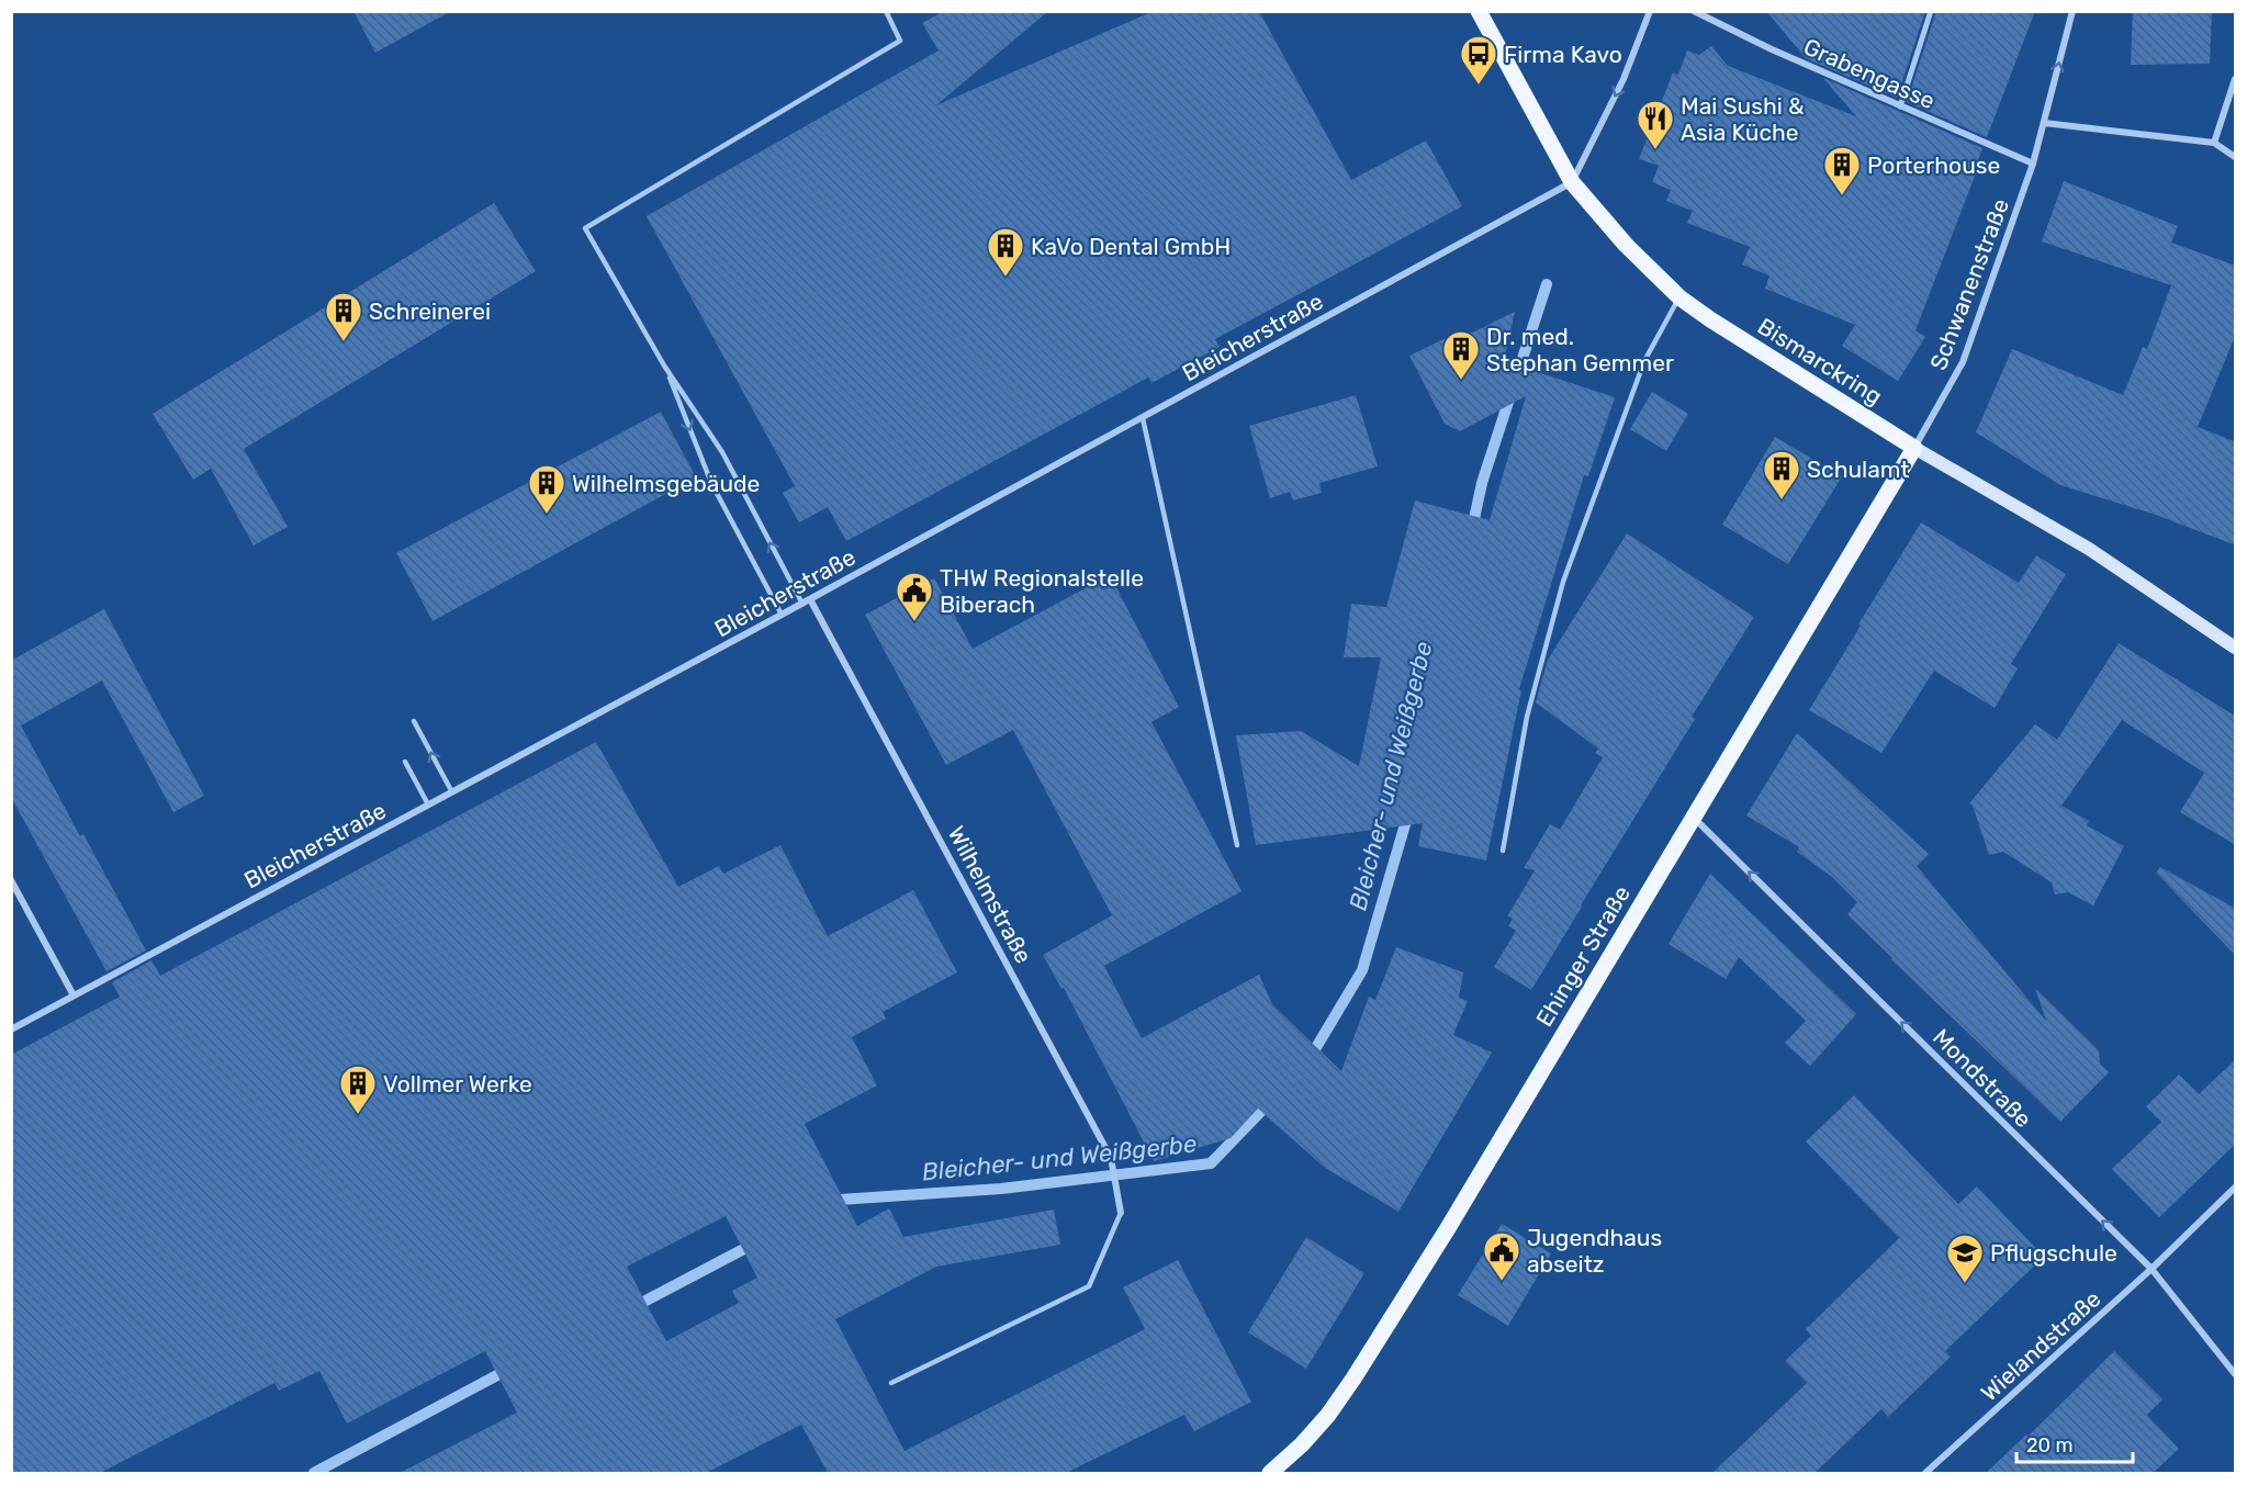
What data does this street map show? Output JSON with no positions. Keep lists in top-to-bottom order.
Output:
{
  "streets": {
    "main road": ["Bismarckring", "Ehinger Straße"],
    "street": [
      "Grabengasse",
      "Schwanenstraße",
      "Bleicherstraße",
      "Wilhelmstraße",
      "Mondstraße",
      "Wielandstraße"
    ]
  },
  "crossings": [
    ["Grabengasse", "Schwanenstraße"],
    ["Schwanenstraße", "Bismarckring"],
    ["Schwanenstraße", "Ehinger Straße"],
    ["Bleicherstraße", "Bismarckring"],
    ["Bleicherstraße", "Wilhelmstraße"],
    ["Bismarckring", "Ehinger Straße"],
    ["Ehinger Straße", "Mondstraße"],
    ["Mondstraße", "Wielandstraße"]
  ],
  "one_way": ["Mondstraße"],
  "water": ["Bleicher- und Weißgerbe"],
  "places": {
    "bus stop": ["Firma Kavo"],
    "restaurant": ["Mai Sushi & Asia Küche"],
    "building": [
      "Porterhouse",
      "KaVo Dental GmbH",
      "Schreinerei",
      "Dr. med. Stephan Gemmer",
      "Schulamt",
      "Wilhelmsgebäude",
      "Vollmer Werke"
    ],
    "public building": ["THW Regionalstelle Biberach", "Jugendhaus abseitz"],
    "school or university": ["Pflugschule"]
  },
  "scale_bar": "20 m"
}
